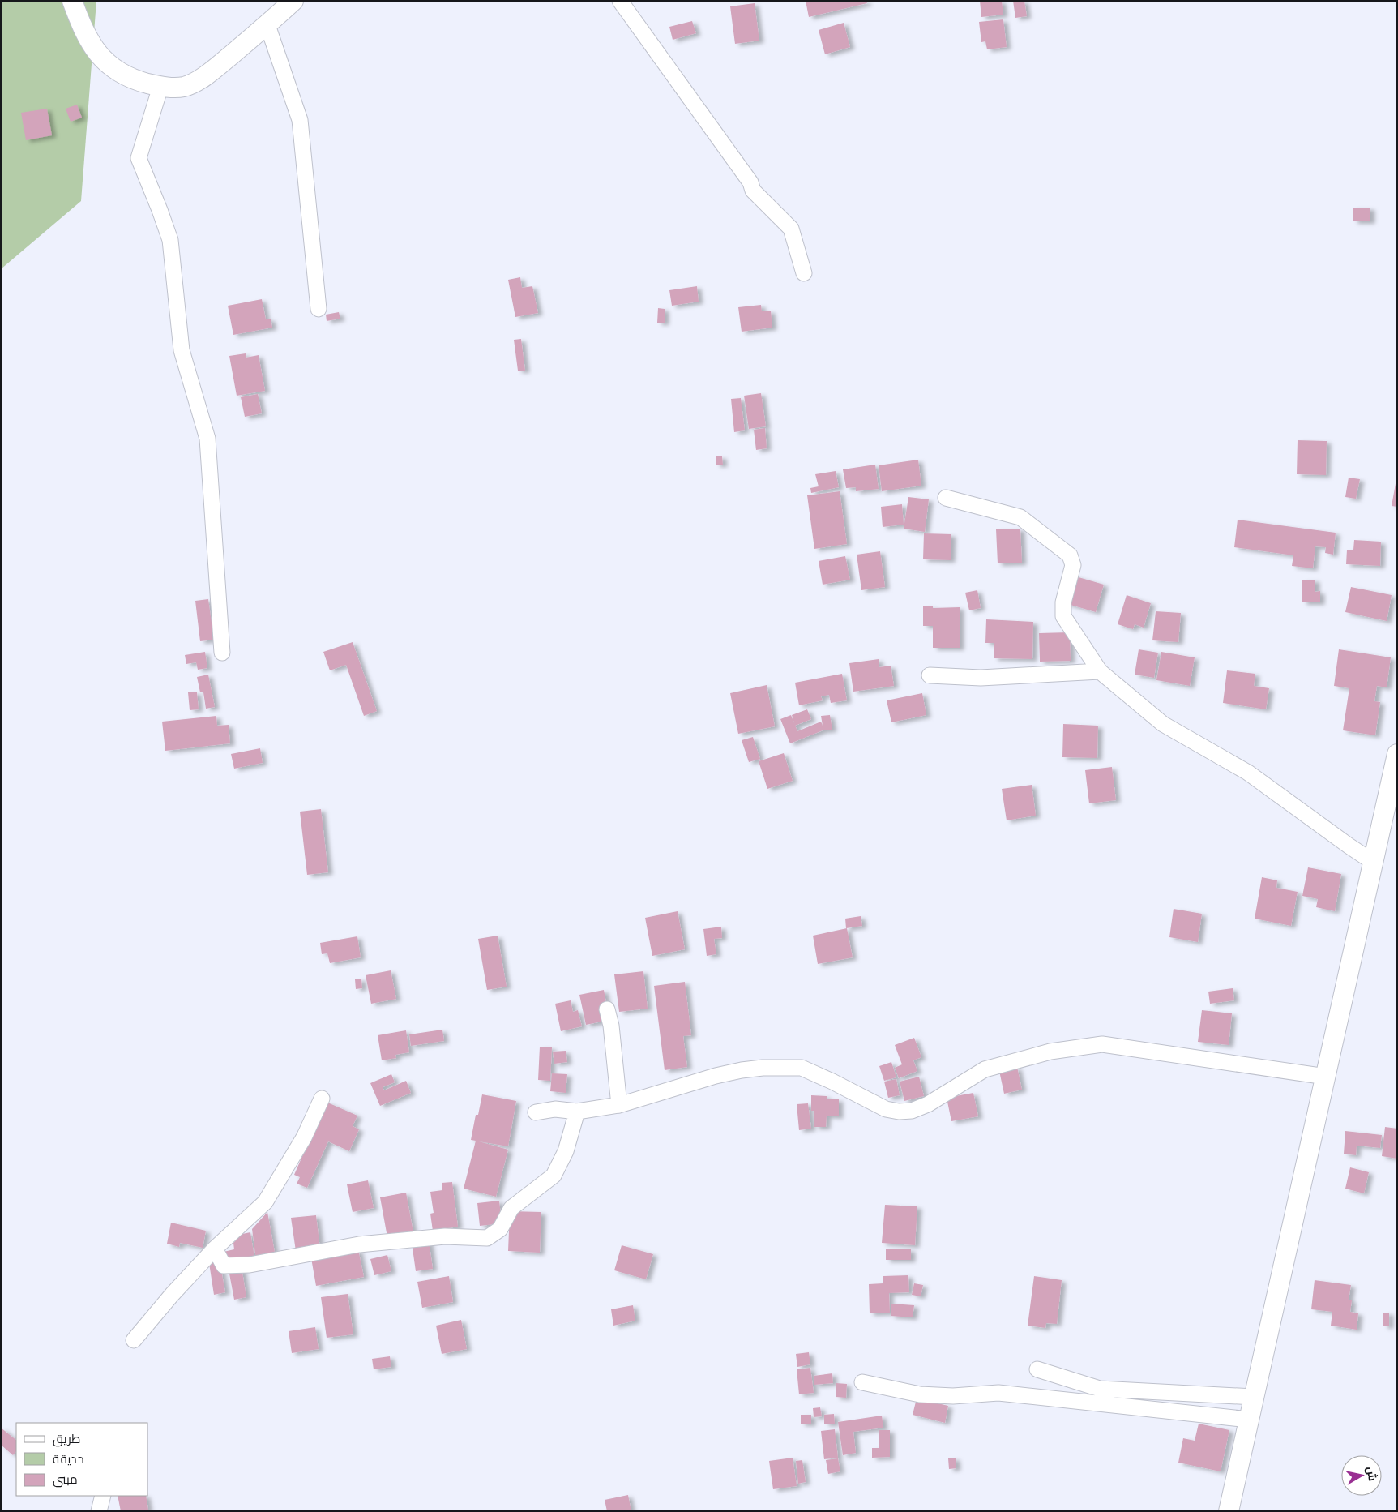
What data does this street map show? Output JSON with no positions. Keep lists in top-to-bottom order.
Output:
{
  "legend": ["طريق", "حديقة", "مبنى"],
  "north": "right"
}
